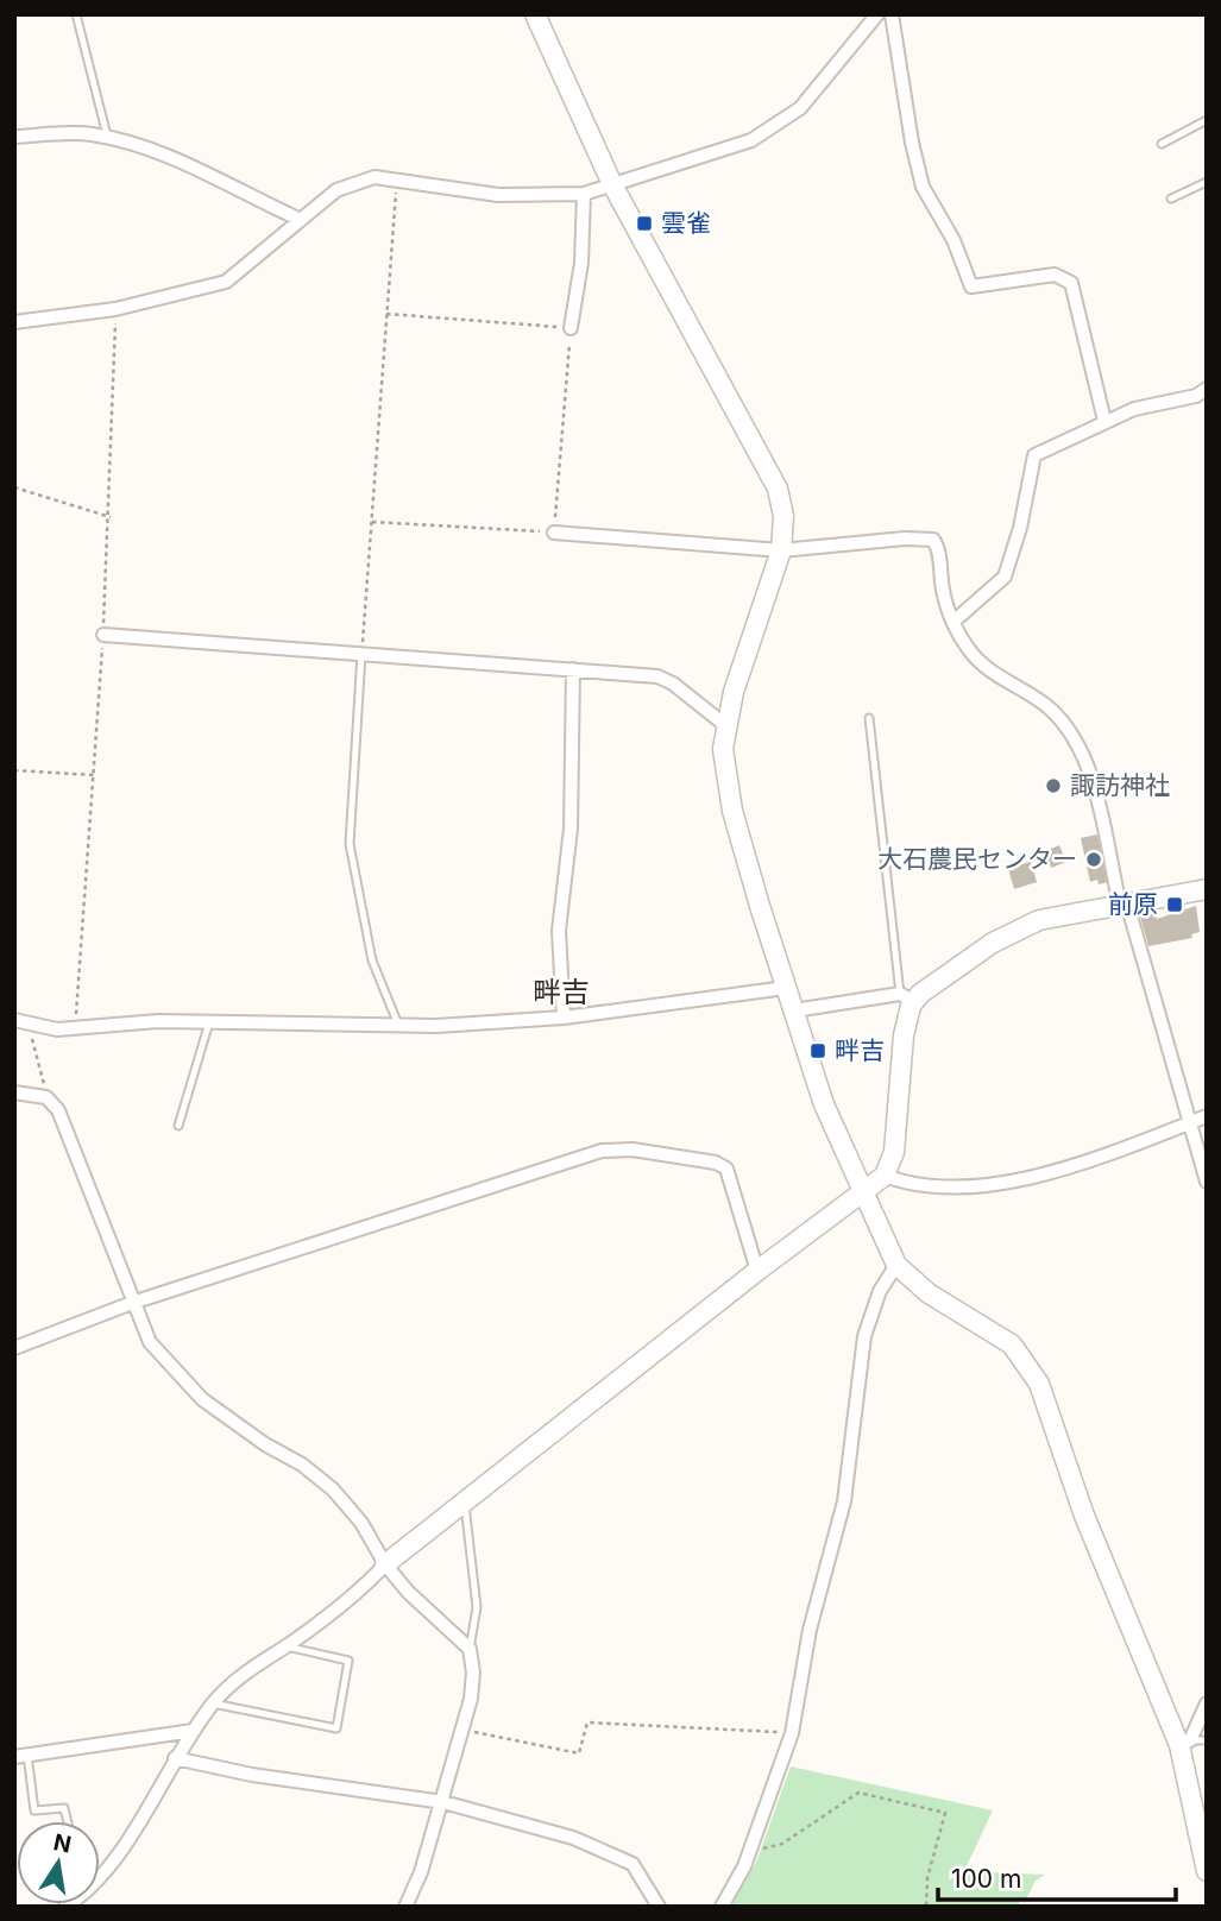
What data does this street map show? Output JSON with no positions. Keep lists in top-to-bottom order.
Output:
{
  "districts": ["畔吉"],
  "places": {
    "transit": ["雲雀", "前原", "畔吉"],
    "other": ["諏訪神社", "大石農民センター"]
  },
  "scale_bar": "100 m",
  "north": "top"
}
